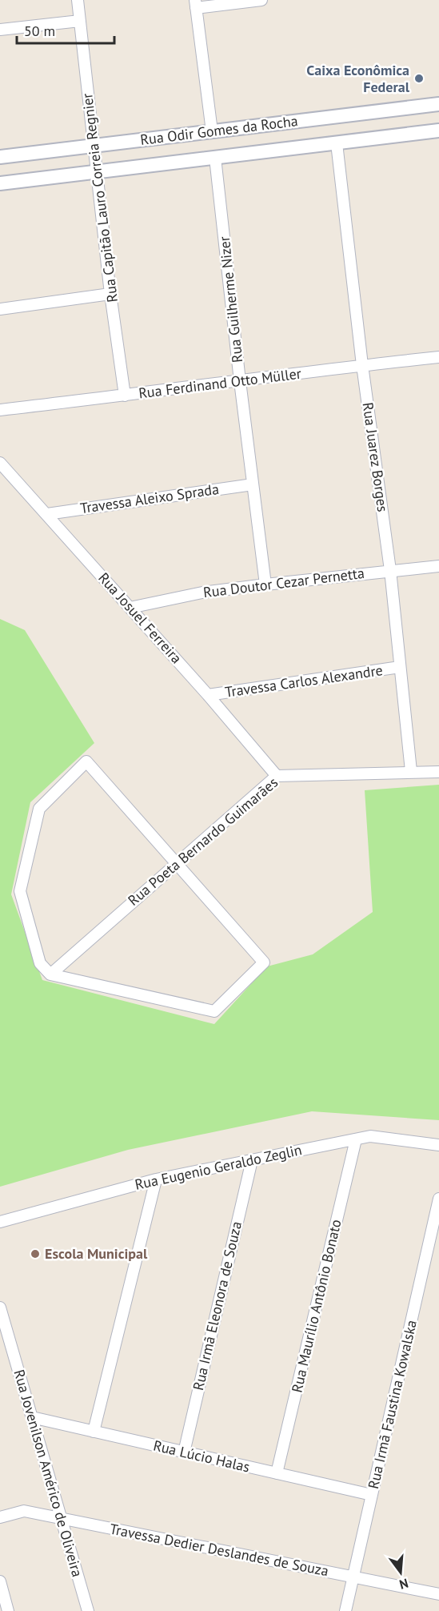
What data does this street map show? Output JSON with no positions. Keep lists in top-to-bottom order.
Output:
{
  "streets": {
    "street": [
      "Rua Odir Gomes da Rocha",
      "Rua Capitão Lauro Correia Regnier",
      "Rua Guilherme Nizer",
      "Rua Ferdinand Otto Müller",
      "Rua Juarez Borges",
      "Travessa Aleixo Sprada",
      "Rua Doutor Cezar Pernetta",
      "Rua Josuel Ferreira",
      "Travessa Carlos Alexandre",
      "Rua Poeta Bernardo Guimarães",
      "Rua Eugenio Geraldo Zeglin",
      "Rua Irmã Eleonora de Souza",
      "Rua Maurílio Antônio Bonato",
      "Rua Irmã Faustina Kowalska",
      "Rua Lúcio Halas",
      "Rua Jovenilson Américo de Oliveira",
      "Travessa Dedier Deslandes de Souza"
    ]
  },
  "crossings": [
    ["Rua Odir Gomes da Rocha", "Rua Capitão Lauro Correia Regnier"],
    ["Rua Odir Gomes da Rocha", "Rua Guilherme Nizer"],
    ["Rua Odir Gomes da Rocha", "Rua Juarez Borges"],
    ["Rua Capitão Lauro Correia Regnier", "Rua Ferdinand Otto Müller"],
    ["Rua Guilherme Nizer", "Rua Ferdinand Otto Müller"],
    ["Rua Guilherme Nizer", "Travessa Aleixo Sprada"],
    ["Rua Guilherme Nizer", "Rua Doutor Cezar Pernetta"],
    ["Rua Ferdinand Otto Müller", "Rua Juarez Borges"],
    ["Rua Juarez Borges", "Rua Doutor Cezar Pernetta"],
    ["Rua Juarez Borges", "Travessa Carlos Alexandre"],
    ["Rua Juarez Borges", "Rua Poeta Bernardo Guimarães"],
    ["Travessa Aleixo Sprada", "Rua Josuel Ferreira"],
    ["Rua Doutor Cezar Pernetta", "Rua Josuel Ferreira"],
    ["Rua Josuel Ferreira", "Travessa Carlos Alexandre"],
    ["Rua Josuel Ferreira", "Rua Poeta Bernardo Guimarães"],
    ["Rua Eugenio Geraldo Zeglin", "Rua Irmã Eleonora de Souza"],
    ["Rua Eugenio Geraldo Zeglin", "Rua Maurílio Antônio Bonato"],
    ["Rua Irmã Eleonora de Souza", "Rua Lúcio Halas"],
    ["Rua Maurílio Antônio Bonato", "Rua Lúcio Halas"],
    ["Rua Irmã Faustina Kowalska", "Rua Lúcio Halas"],
    ["Rua Irmã Faustina Kowalska", "Travessa Dedier Deslandes de Souza"],
    ["Rua Lúcio Halas", "Rua Jovenilson Américo de Oliveira"],
    ["Rua Jovenilson Américo de Oliveira", "Travessa Dedier Deslandes de Souza"]
  ],
  "places": ["Caixa Econômica Federal", "Escola Municipal"],
  "scale_bar": "50 m",
  "north": "bottom"
}
